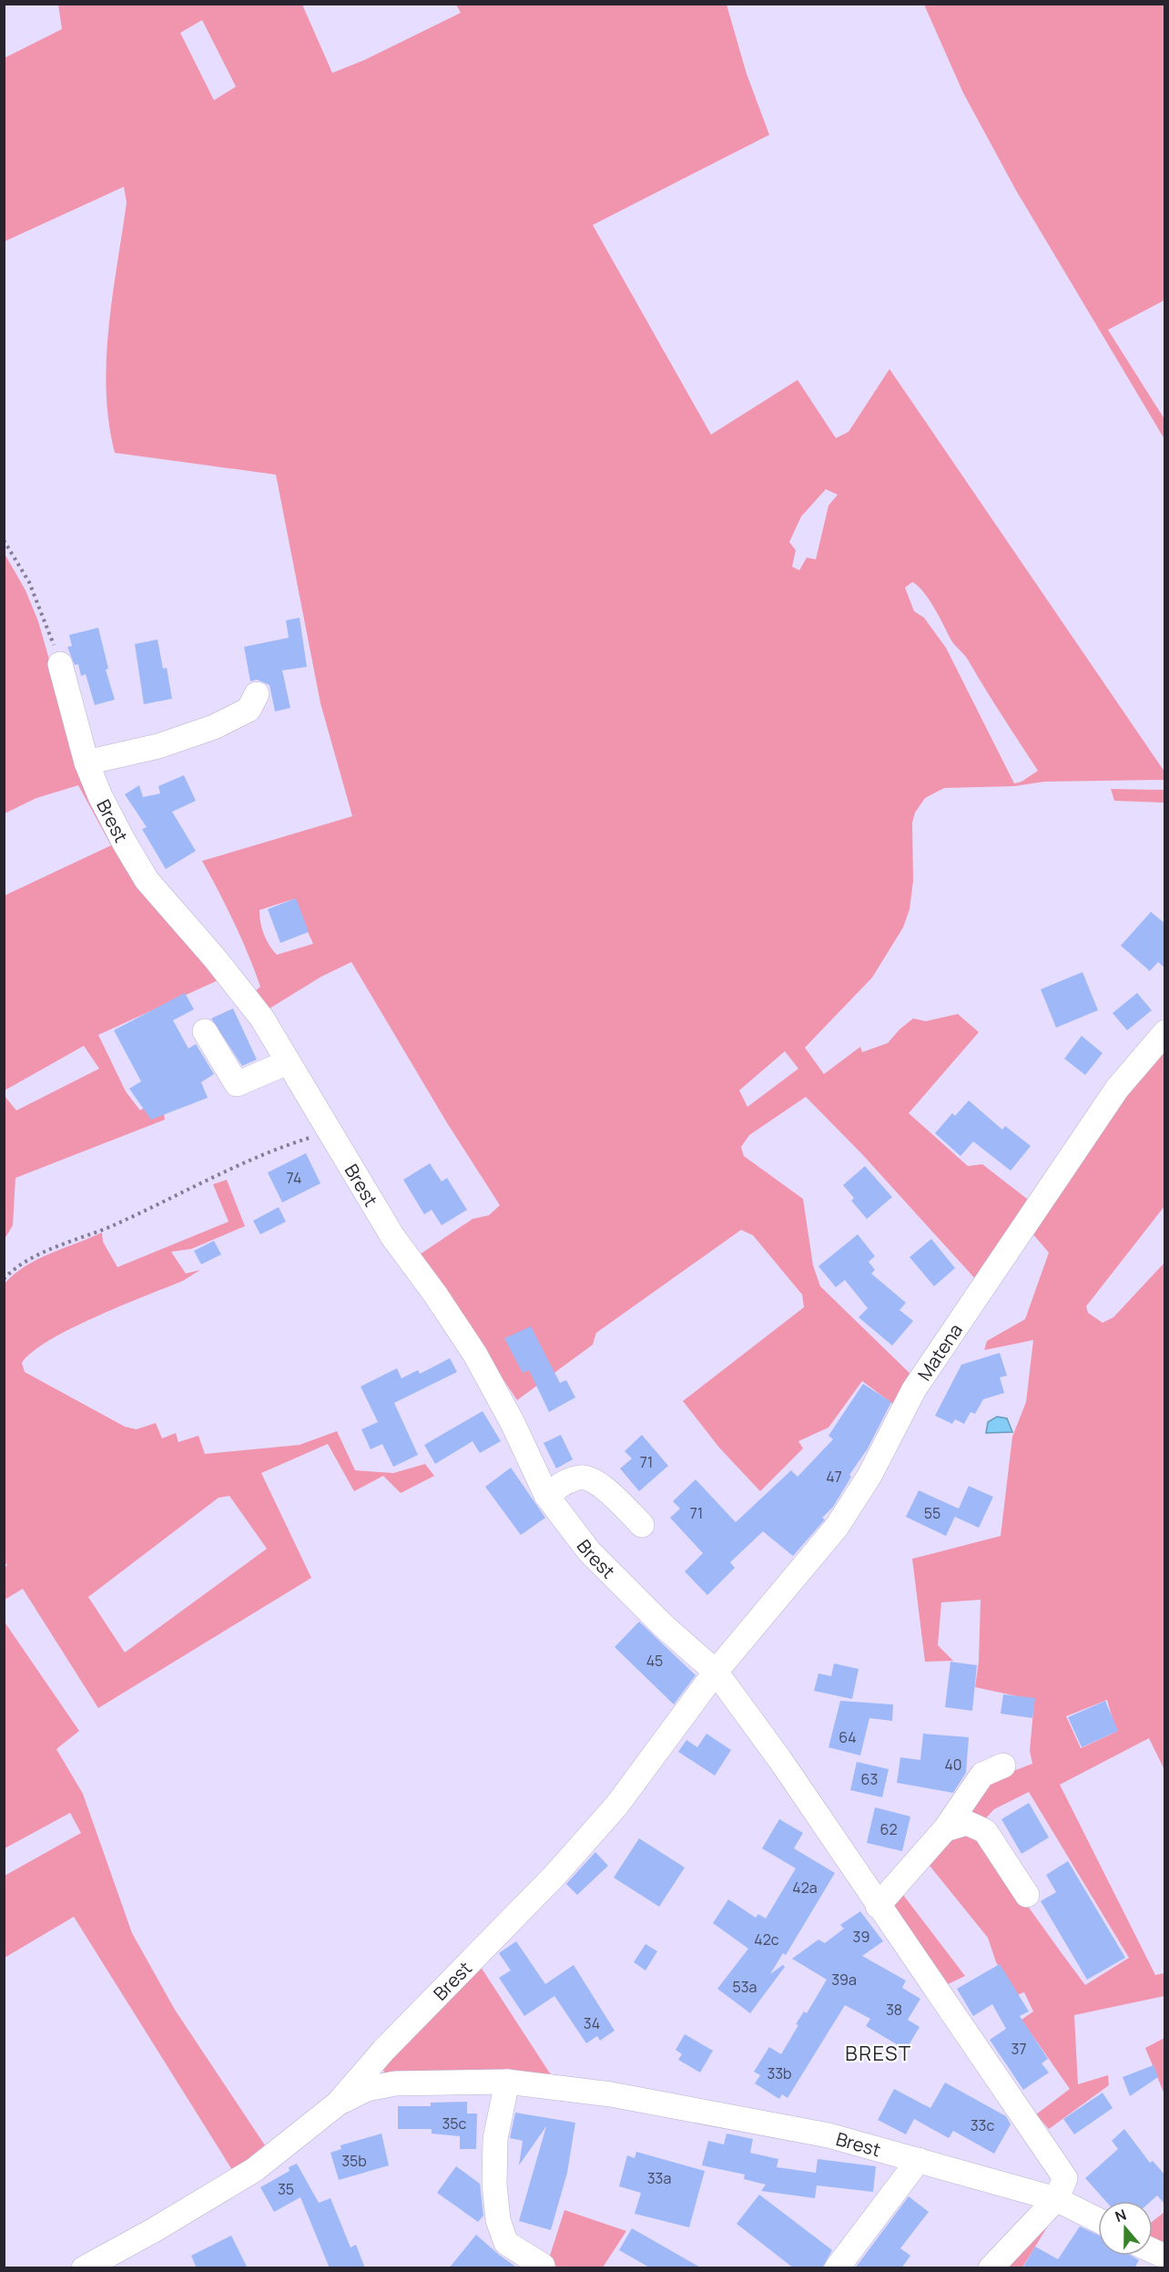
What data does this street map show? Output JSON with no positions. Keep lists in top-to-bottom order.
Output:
{
  "streets": {
    "street": ["Brest", "Matena"]
  },
  "crossings": [
    ["Brest", "Matena"]
  ],
  "districts": ["BREST"],
  "house_numbers": [
    "74",
    "71",
    "47",
    "71",
    "55",
    "45",
    "64",
    "40",
    "63",
    "62",
    "42a",
    "39",
    "42c",
    "39a",
    "53a",
    "38",
    "34",
    "37",
    "33b",
    "35c",
    "33c",
    "35b",
    "33a",
    "35"
  ],
  "north": "top"
}
